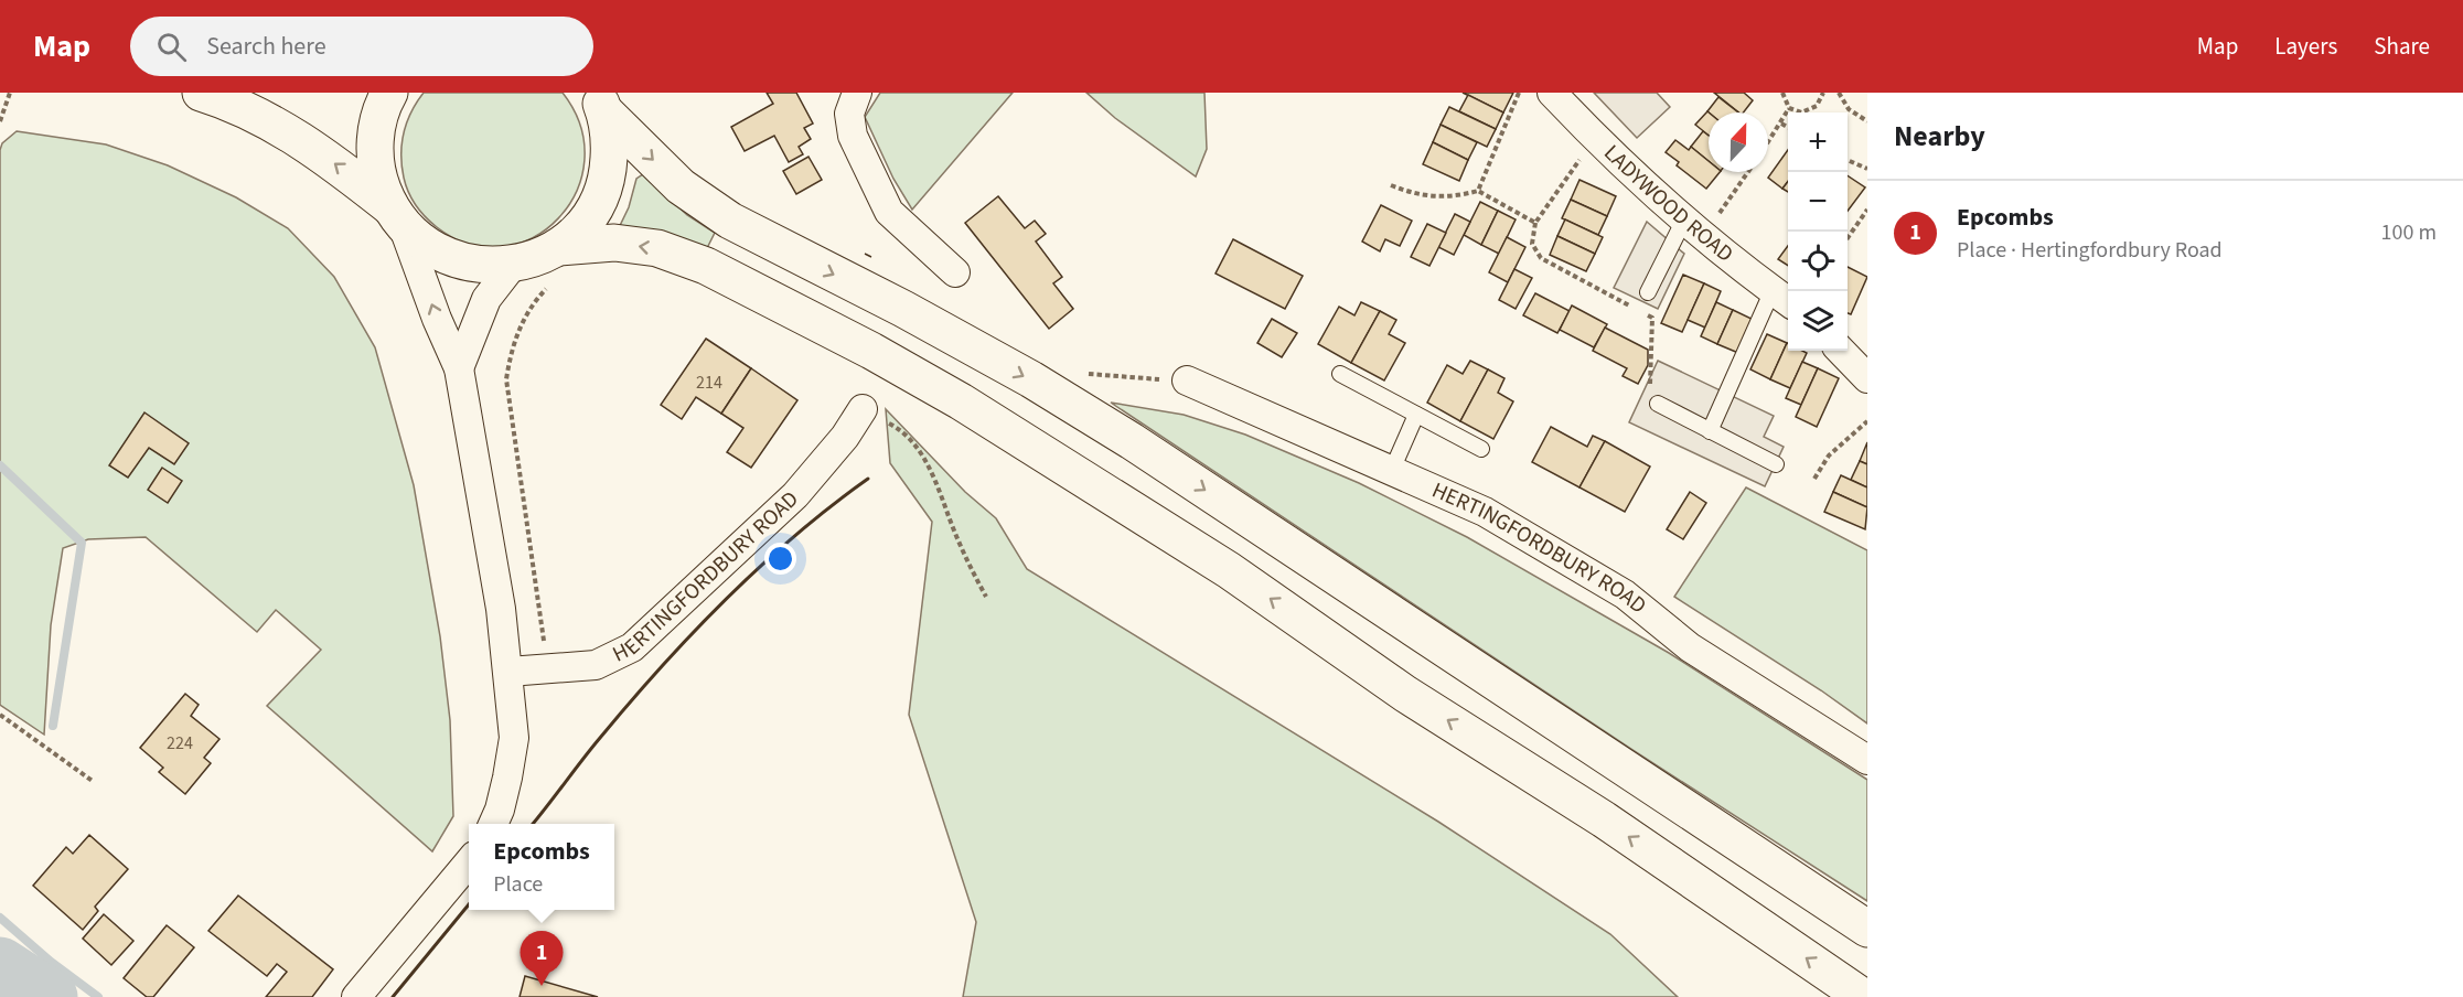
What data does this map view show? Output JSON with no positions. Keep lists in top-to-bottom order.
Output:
{
  "streets": {
    "street": ["LADYWOOD ROAD", "HERTINGFORDBURY ROAD"]
  },
  "house_numbers": ["214", "224"],
  "north": "top",
  "page": {
    "header": "Map",
    "search": "Search here",
    "nav": ["Map", "Layers", "Share"],
    "heading": "Nearby",
    "map_buttons": ["+", "−"],
    "list": [
      {
        "mark": "1",
        "name": "Epcombs",
        "note": "Place · Hertingfordbury Road",
        "value": "100 m"
      }
    ],
    "popup": ["Epcombs", "Place"],
    "pins": "1"
  }
}
